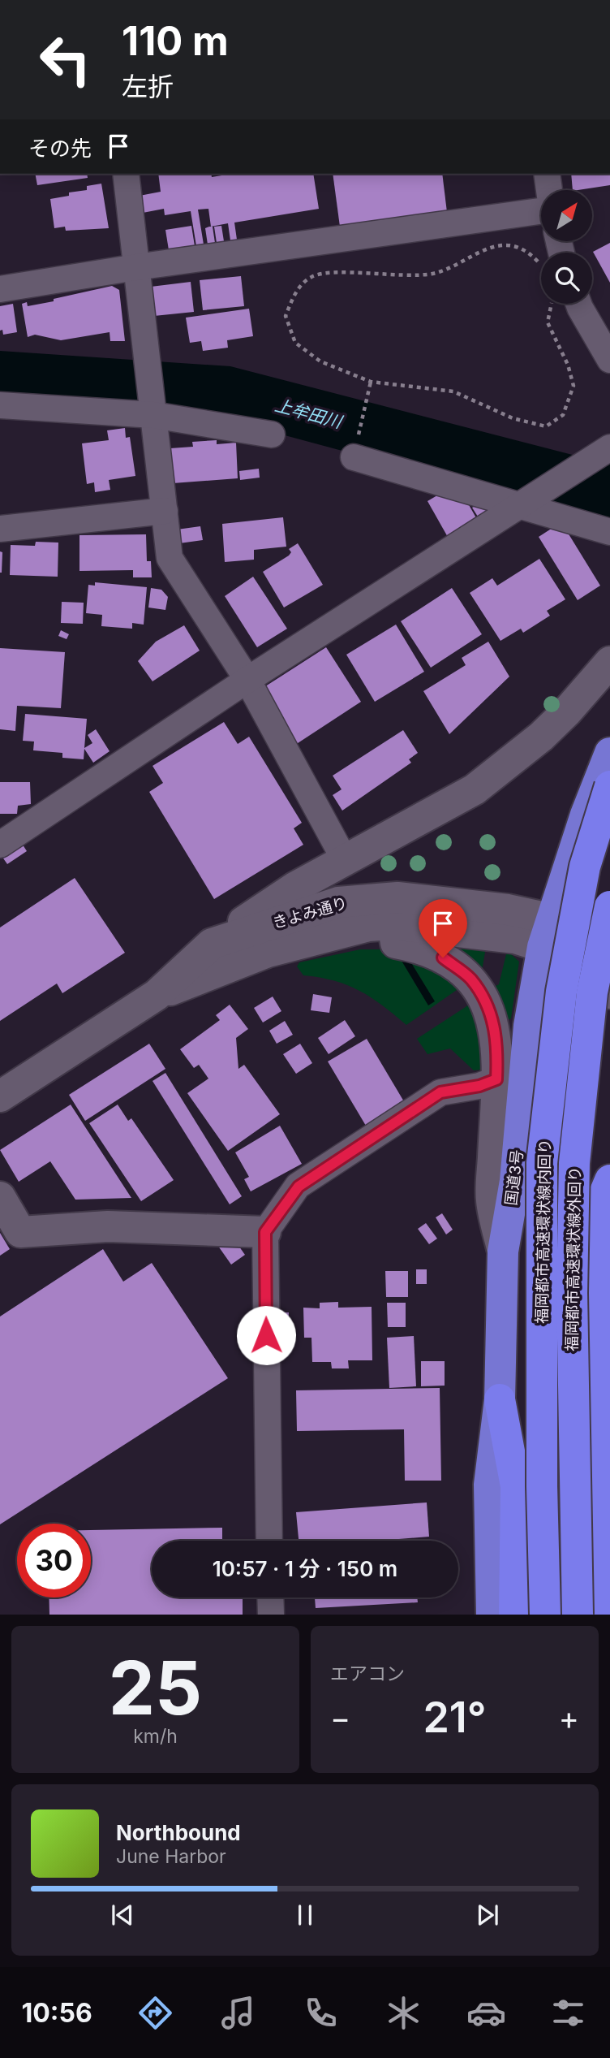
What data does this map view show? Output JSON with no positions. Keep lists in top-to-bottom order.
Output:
{
  "streets": {
    "highway": ["国道3号", "福岡都市高速環状線内回り", "福岡都市高速環状線外回り"],
    "street": ["きよみ通り"]
  },
  "crossings": [
    ["きよみ通り", "国道3号"]
  ],
  "water": ["上牟田川"],
  "north": "top right",
  "page": {
    "turn": ["110 m", "左折"],
    "then": "その先",
    "limit": "30",
    "trip": "10:57 · 1 分 · 150 m",
    "tile": [
      ["25", "km/h"],
      "エアコン"
    ],
    "heat": ["−", "21°", "+"],
    "song": ["Northbound", "June Harbor"],
    "tabs": "10:56"
  }
}
